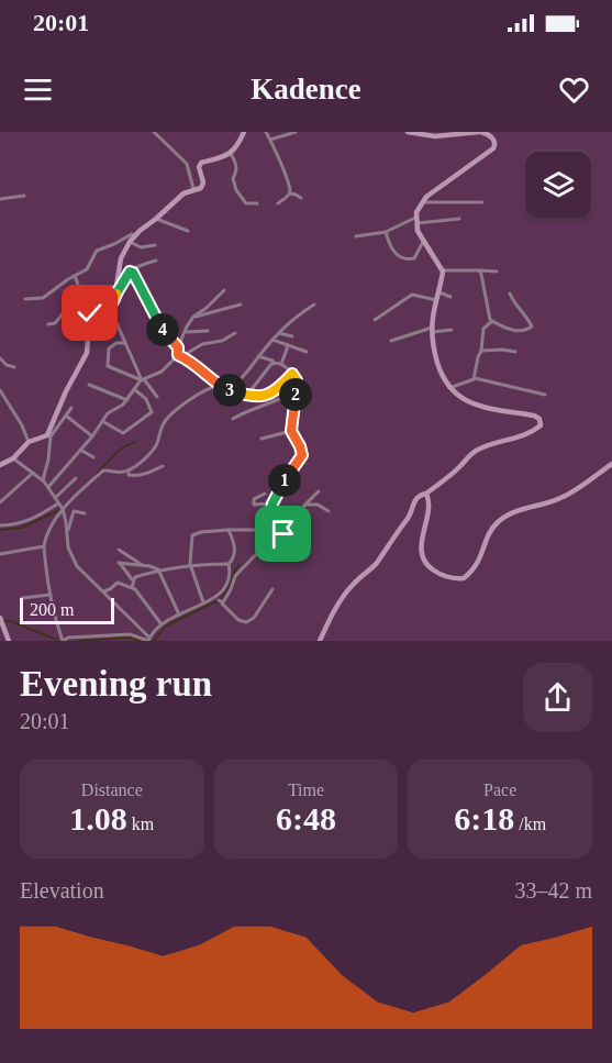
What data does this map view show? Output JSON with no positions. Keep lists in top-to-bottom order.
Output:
{
  "scale_bar": "200 m",
  "page": {
    "status": "20:01",
    "header": "Kadence",
    "pins": [
      "4",
      "3",
      "2",
      "1"
    ],
    "scale": "200 m",
    "heading": ["Evening run", "20:01"],
    "stats": [
      ["Distance", "1.08 km"],
      ["Time", "6:48"],
      ["Pace", "6:18 /km"]
    ],
    "chart": ["Elevation", "33–42 m"]
  }
}
